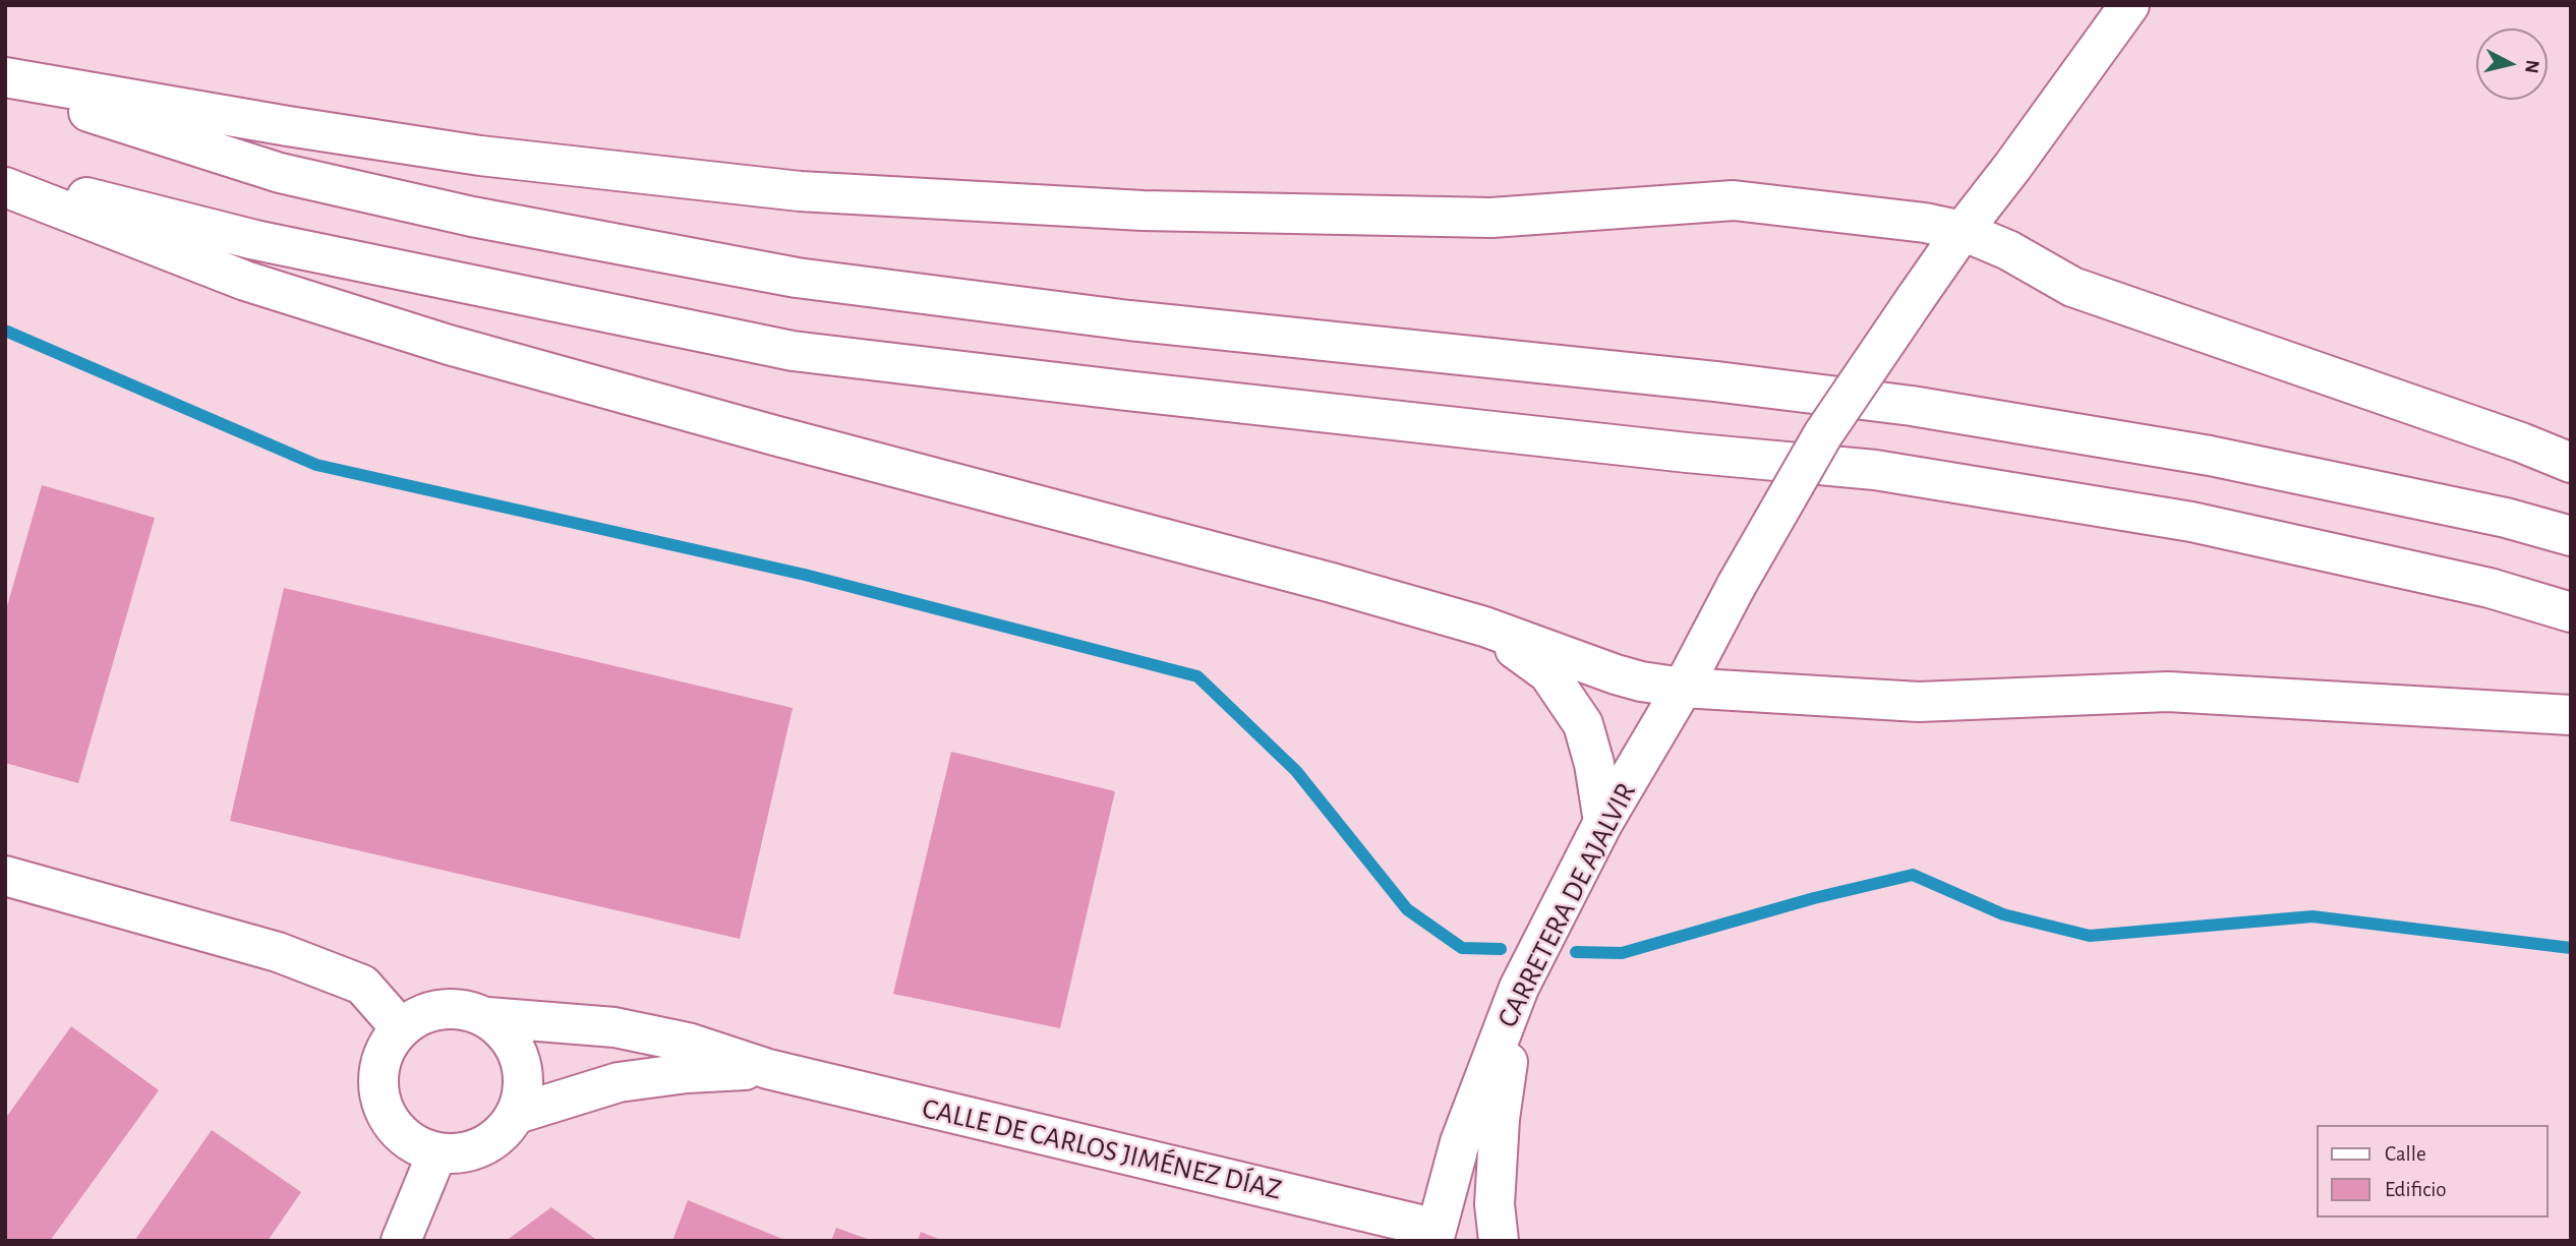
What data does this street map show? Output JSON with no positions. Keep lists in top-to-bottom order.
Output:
{
  "streets": {
    "main road": ["CARRETERA DE AJALVIR", "CALLE DE CARLOS JIMÉNEZ DÍAZ"]
  },
  "crossings": [
    ["CARRETERA DE AJALVIR", "CALLE DE CARLOS JIMÉNEZ DÍAZ"]
  ],
  "legend": ["Calle", "Edificio"],
  "north": "right"
}
